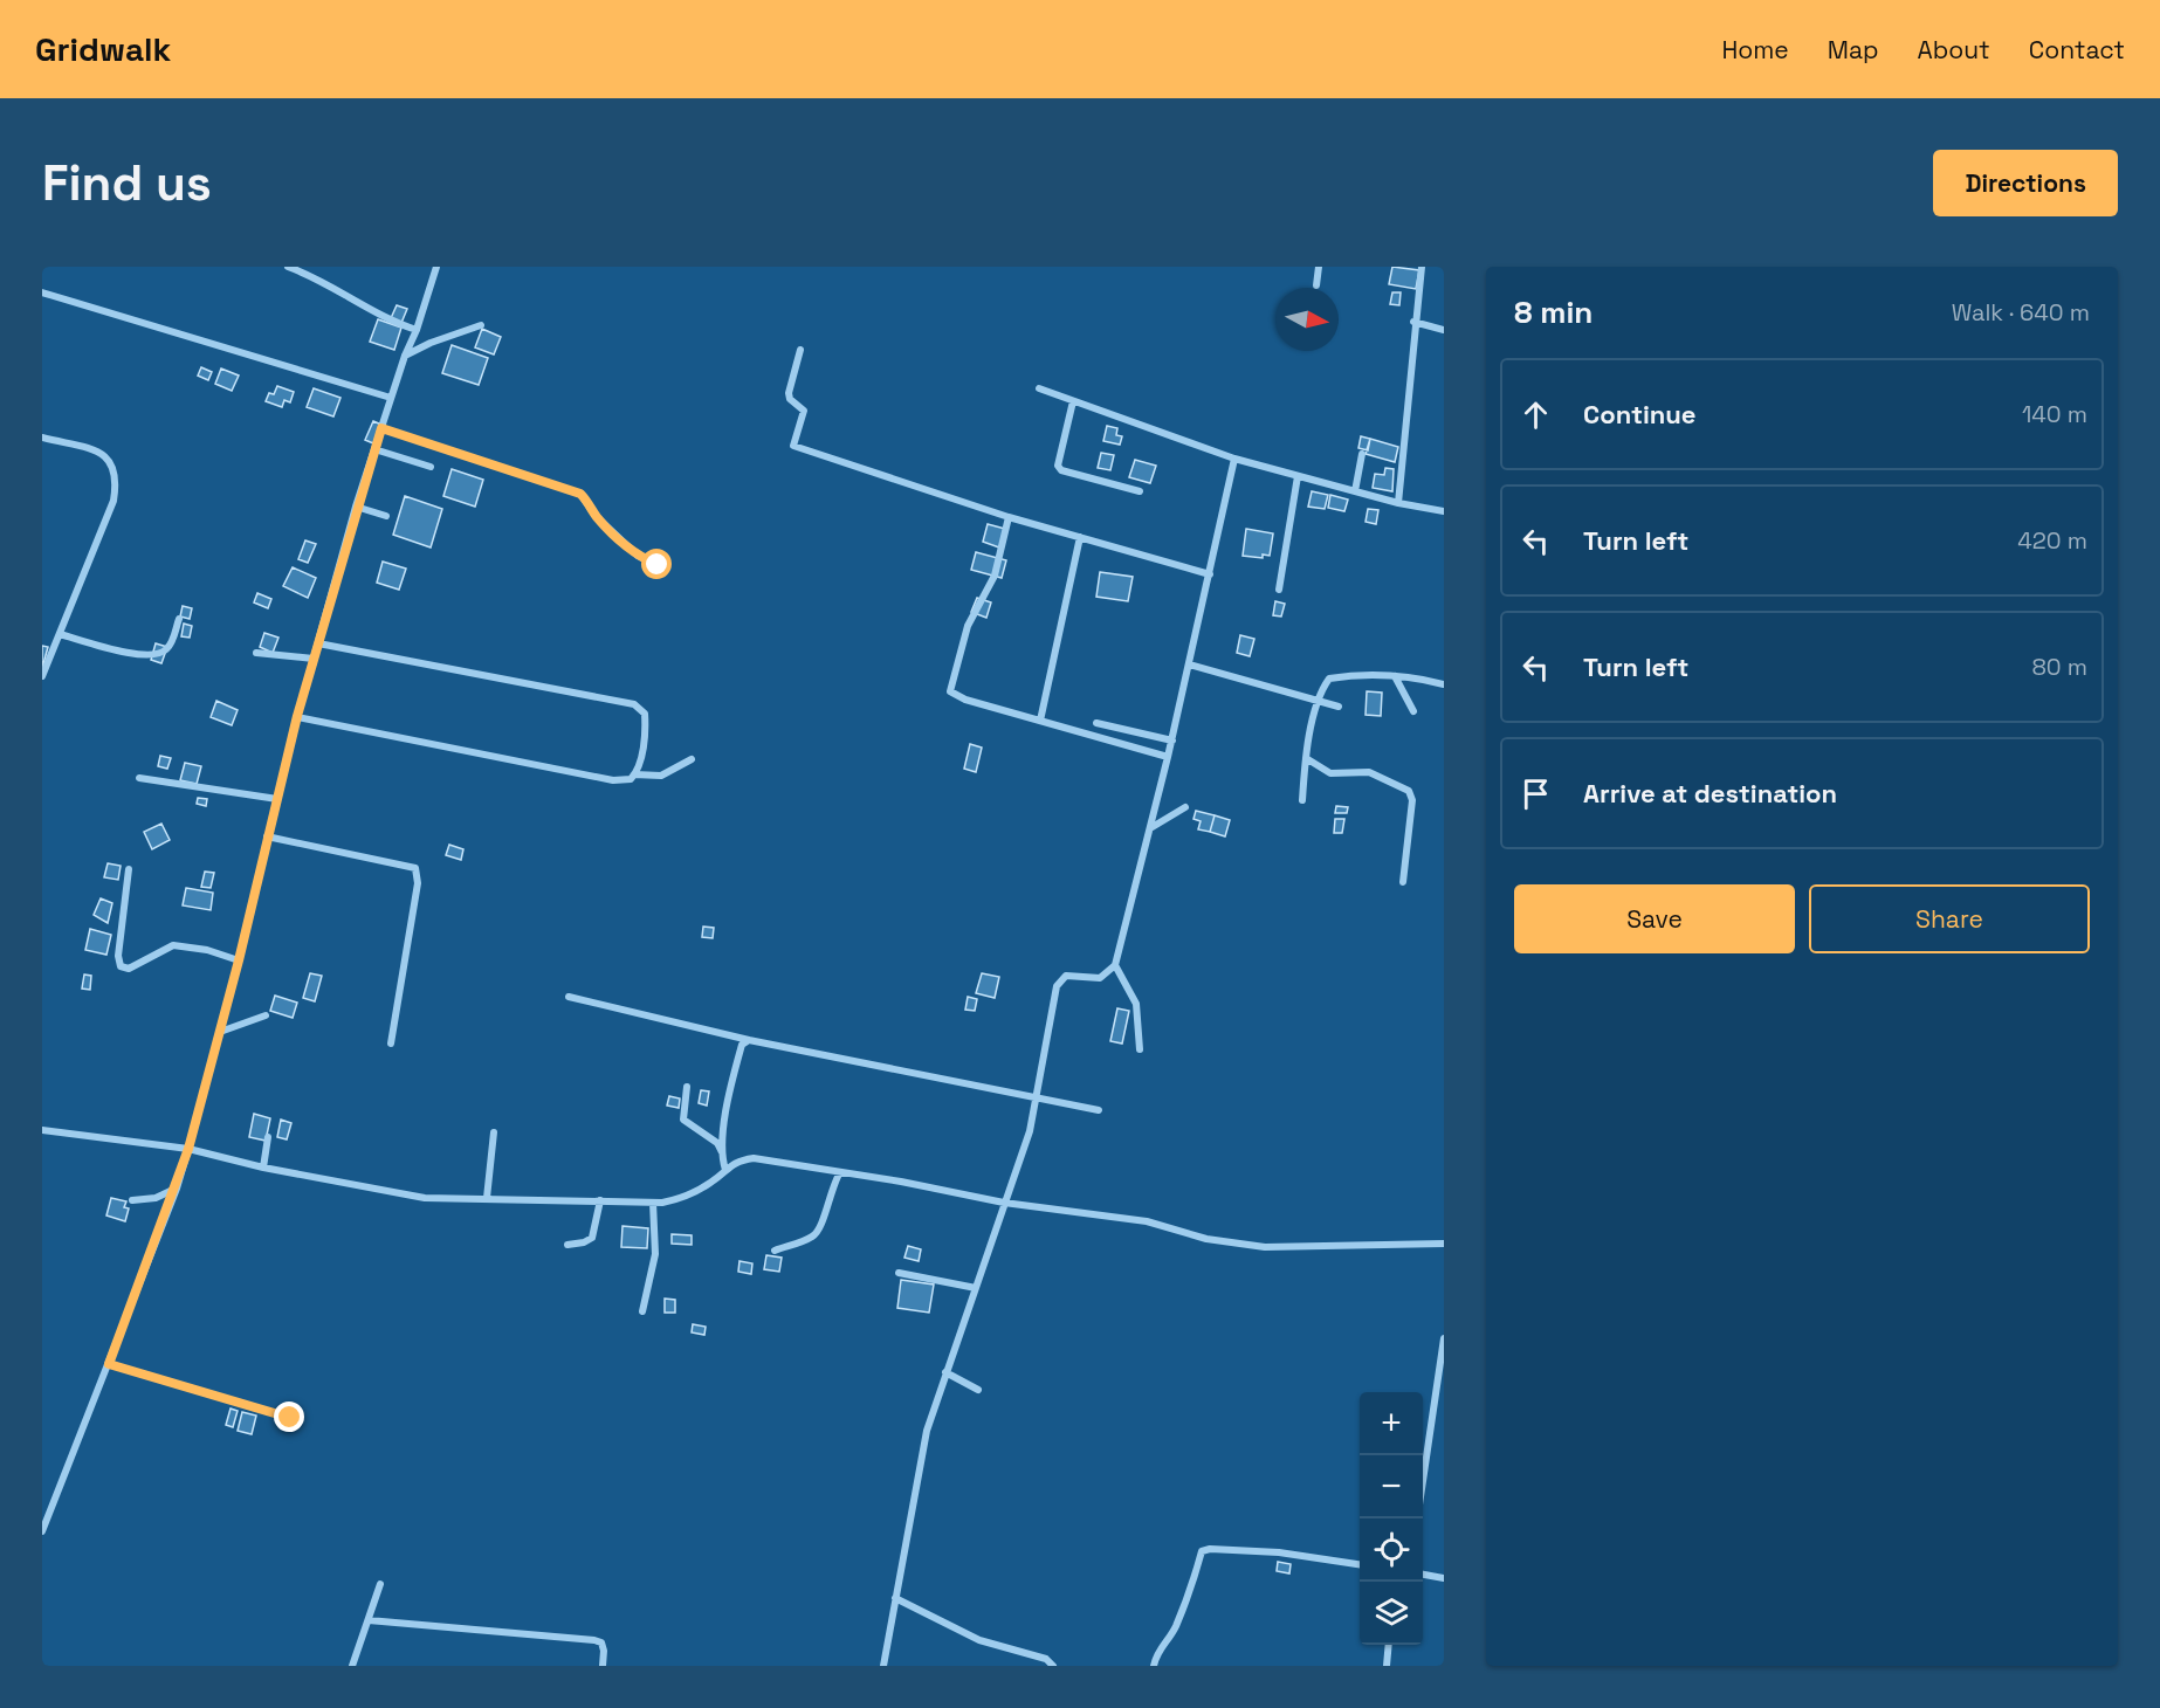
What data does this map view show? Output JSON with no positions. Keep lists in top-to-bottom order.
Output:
{
  "north": "right",
  "page": {
    "header": "Gridwalk",
    "nav": [
      "Home",
      "Map",
      "About",
      "Contact"
    ],
    "buttons": [
      "Directions",
      ["Save", "Share"]
    ],
    "title": "Find us",
    "heading": ["8 min", "Walk · 640 m"],
    "list": [
      ["Continue", "140 m"],
      ["Turn left", "420 m"],
      ["Turn left", "80 m"],
      "Arrive at destination"
    ],
    "map_buttons": ["+", "−"]
  }
}
